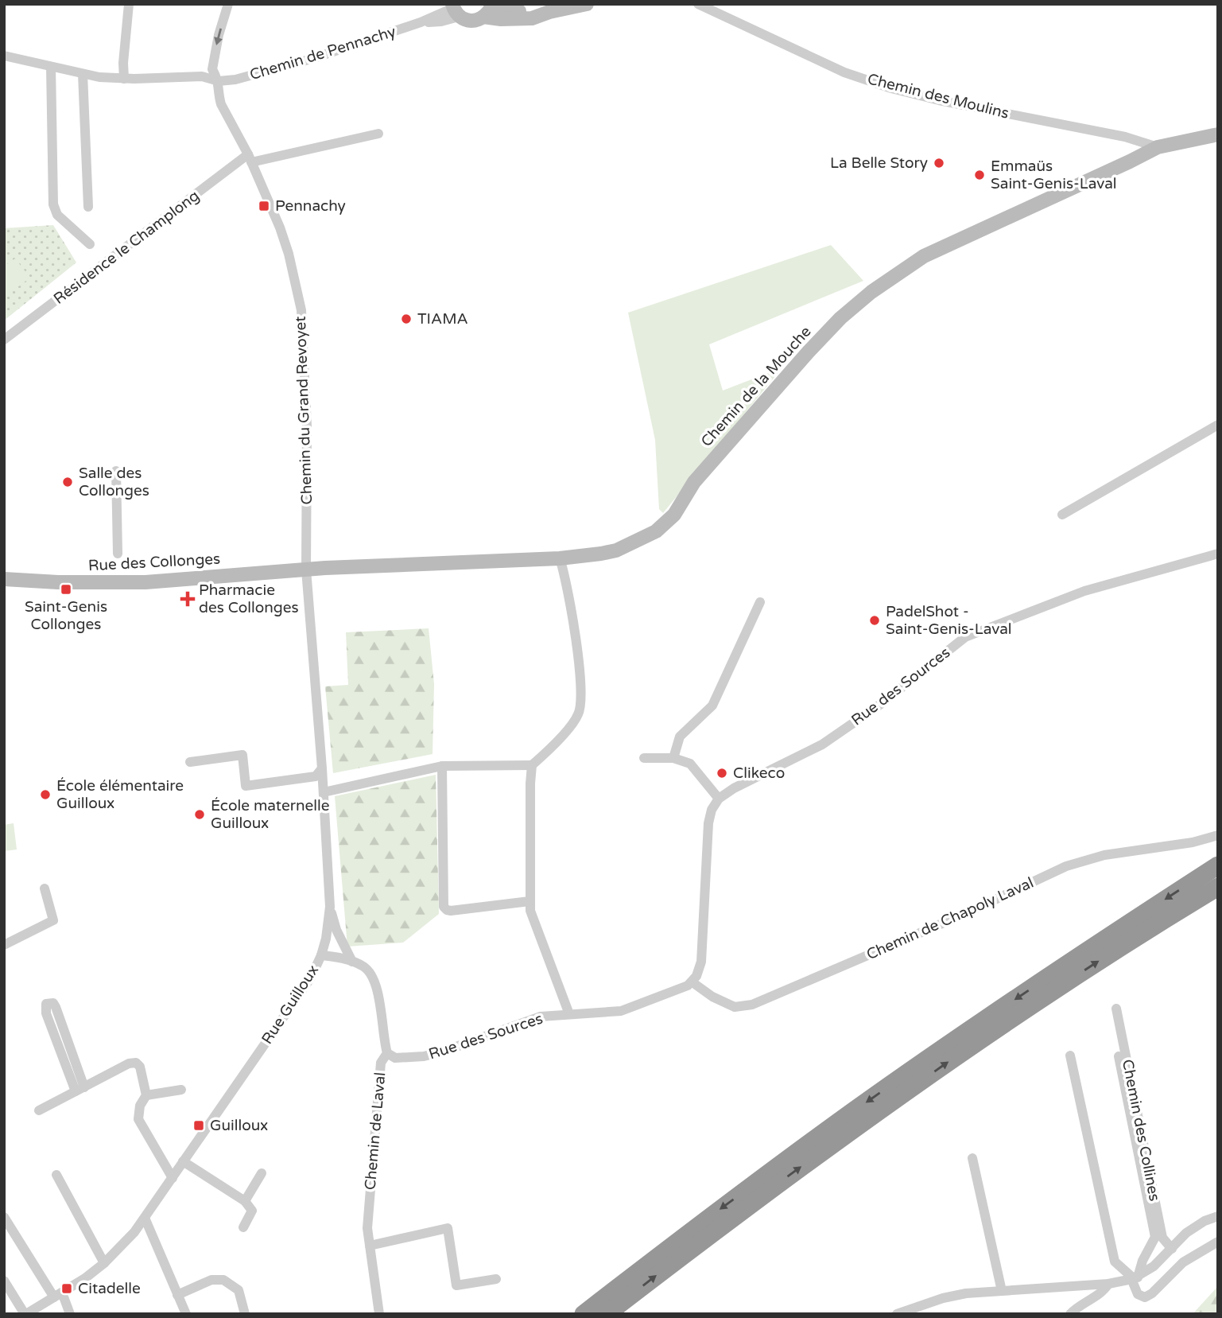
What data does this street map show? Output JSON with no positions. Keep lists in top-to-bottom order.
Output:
{
  "streets": {
    "street": [
      "Chemin de Pennachy",
      "Chemin des Moulins",
      "Résidence le Champlong",
      "Chemin de la Mouche",
      "Chemin du Grand Revoyet",
      "Rue des Collonges",
      "Rue des Sources",
      "Chemin de Chapoly Laval",
      "Rue Guilloux",
      "Chemin des Collines",
      "Chemin de Laval"
    ]
  },
  "crossings": [
    ["Chemin de Pennachy", "Chemin du Grand Revoyet"],
    ["Chemin des Moulins", "Chemin de la Mouche"],
    ["Résidence le Champlong", "Chemin du Grand Revoyet"],
    ["Chemin de la Mouche", "Chemin du Grand Revoyet"],
    ["Chemin de la Mouche", "Rue des Collonges"],
    ["Chemin de la Mouche", "Rue Guilloux"],
    ["Chemin du Grand Revoyet", "Rue des Collonges"],
    ["Chemin du Grand Revoyet", "Rue Guilloux"],
    ["Rue des Collonges", "Rue Guilloux"],
    ["Rue des Sources", "Chemin de Chapoly Laval"],
    ["Rue des Sources", "Chemin de Laval"],
    ["Rue Guilloux", "Chemin de Laval"]
  ],
  "places": {
    "other": [
      "La Belle Story",
      "Emmaüs Saint-Genis-Laval",
      "TIAMA",
      "Salle des Collonges",
      "PadelShot - Saint-Genis-Laval",
      "Clikeco",
      "École élémentaire Guilloux",
      "École maternelle Guilloux"
    ],
    "transit": [
      "Pennachy",
      "Saint-Genis Collonges",
      "Guilloux",
      "Citadelle"
    ],
    "health": ["Pharmacie des Collonges"]
  }
}
